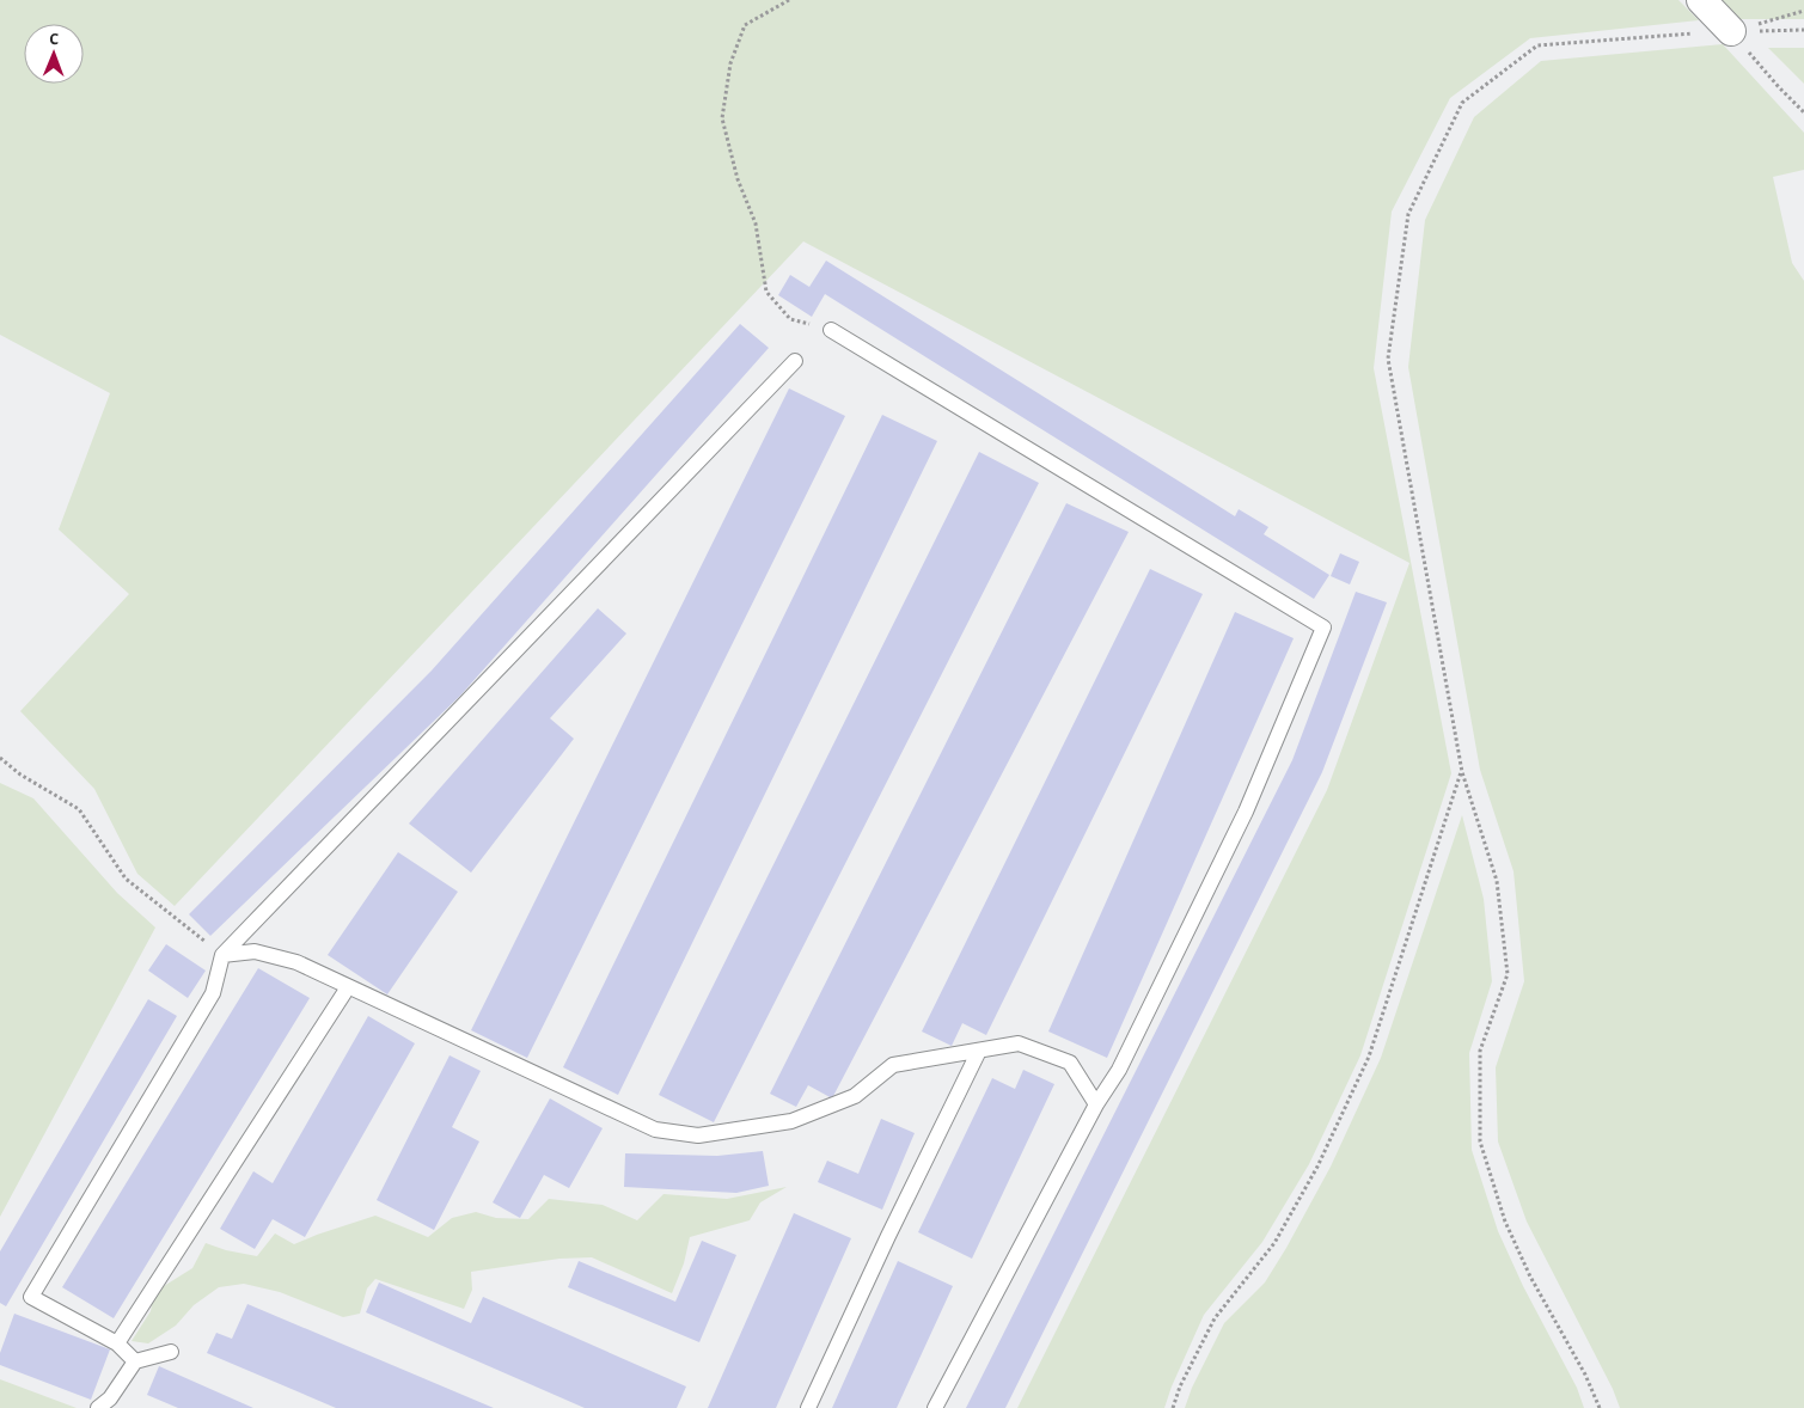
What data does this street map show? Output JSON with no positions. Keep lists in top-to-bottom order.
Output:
{
  "north": "top"
}
